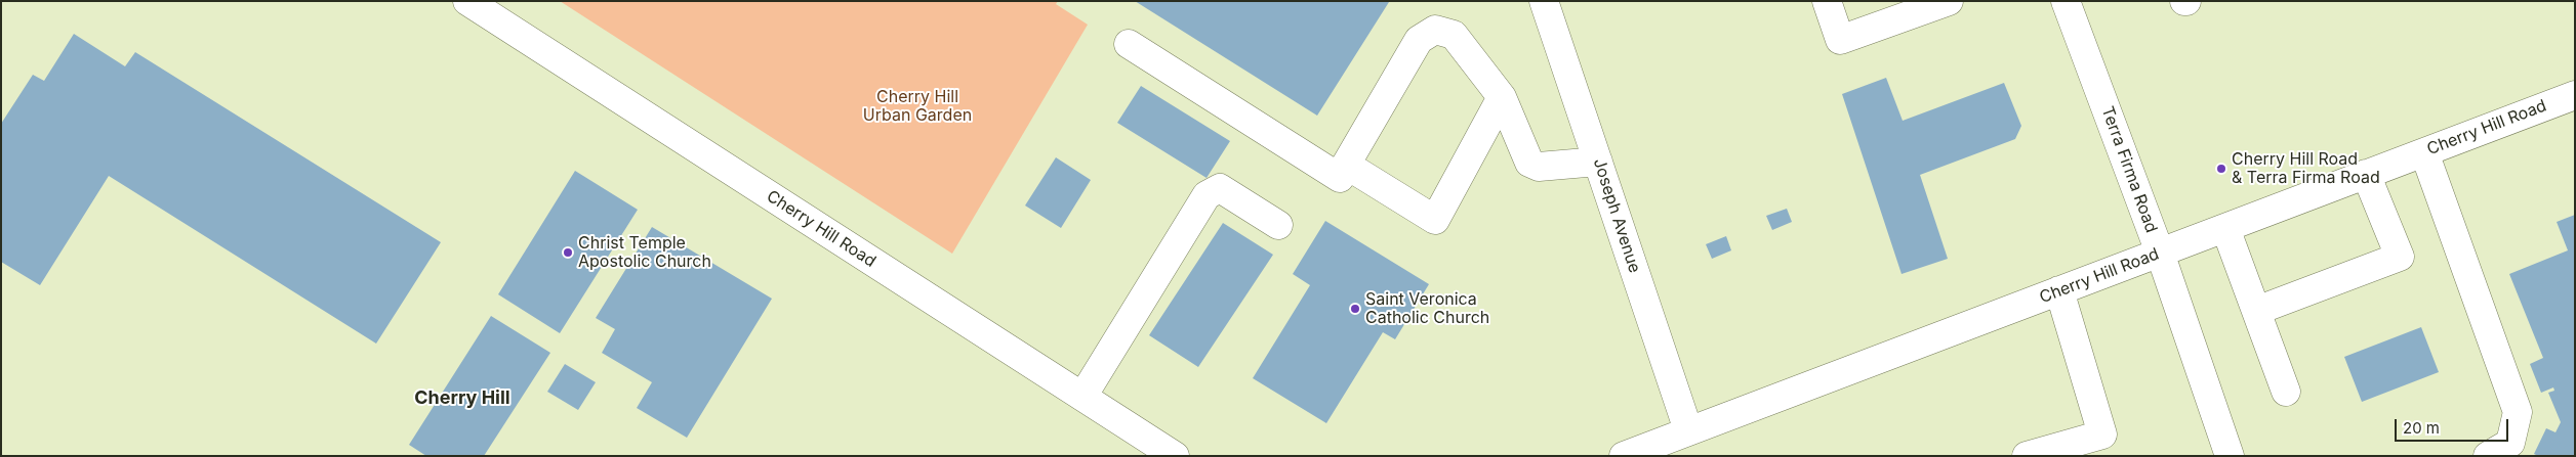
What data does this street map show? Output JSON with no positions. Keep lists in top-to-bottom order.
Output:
{
  "streets": {
    "street": ["Cherry Hill Road", "Terra Firma Road", "Joseph Avenue"]
  },
  "crossings": [
    ["Cherry Hill Road", "Terra Firma Road"],
    ["Cherry Hill Road", "Joseph Avenue"]
  ],
  "districts": ["Cherry Hill"],
  "parks": ["Cherry Hill Urban Garden"],
  "places": ["Cherry Hill Road & Terra Firma Road", "Christ Temple Apostolic Church", "Saint Veronica Catholic Church"],
  "scale_bar": "20 m"
}
